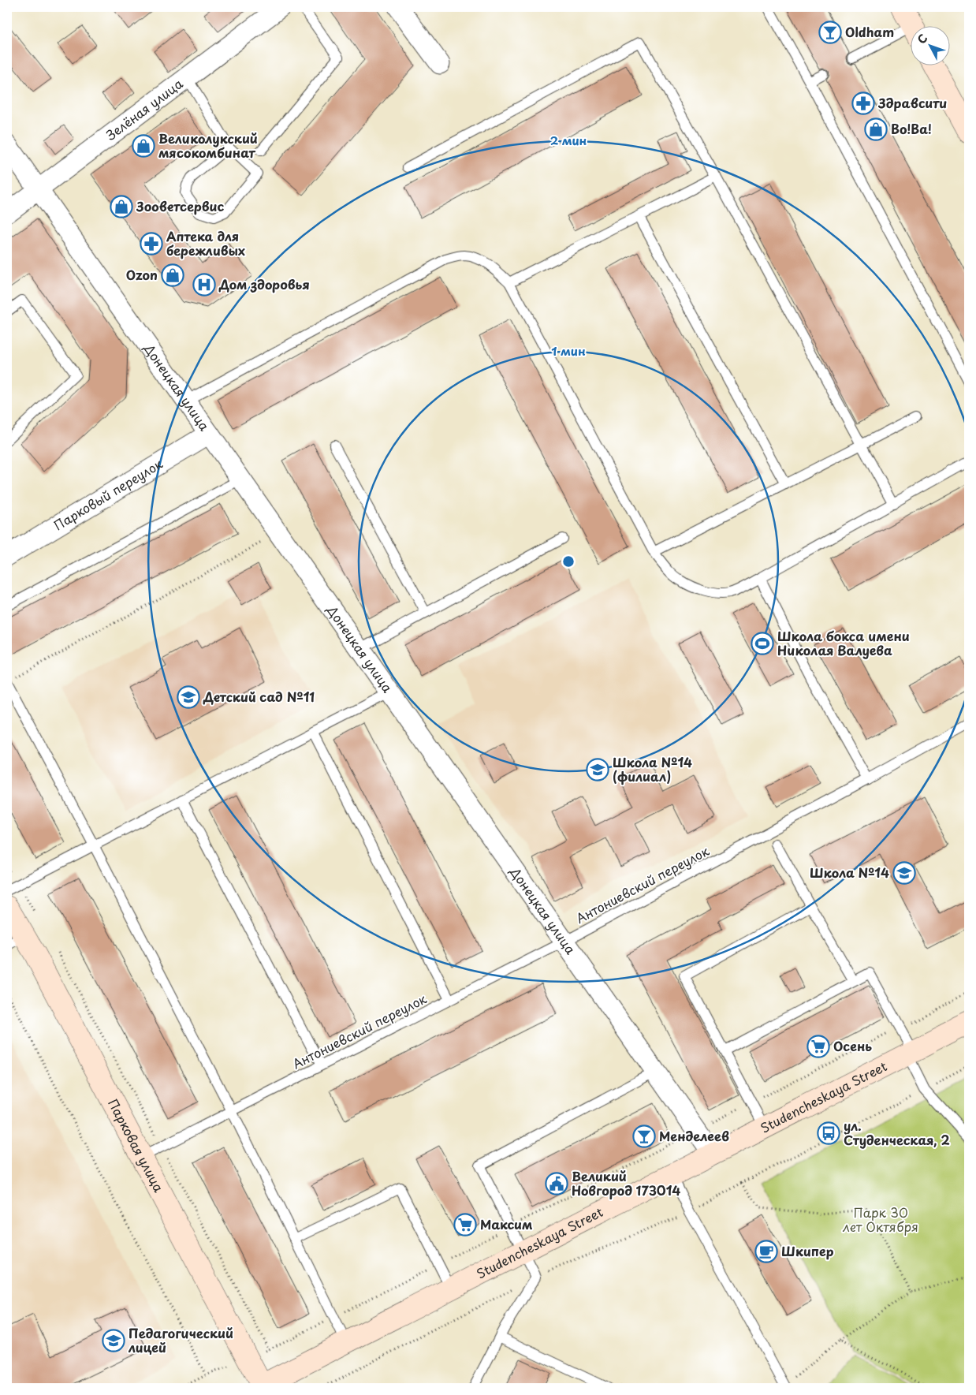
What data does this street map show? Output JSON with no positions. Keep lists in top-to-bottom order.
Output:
{
  "streets": {
    "street": [
      "Зелёная улица",
      "Донецкая улица",
      "Парковый переулок",
      "Studencheskaya Street",
      "Парковая улица"
    ],
    "lane": ["Антониевский переулок"]
  },
  "crossings": [
    ["Зелёная улица", "Донецкая улица"],
    ["Донецкая улица", "Парковый переулок"],
    ["Донецкая улица", "Антониевский переулок"],
    ["Донецкая улица", "Studencheskaya Street"],
    ["Антониевский переулок", "Парковая улица"],
    ["Studencheskaya Street", "Парковая улица"]
  ],
  "parks": ["Парк 30 лет Октября"],
  "places": {
    "bar": ["Oldham", "Менделеев"],
    "pharmacy": ["Здравсити", "Аптека для бережливых"],
    "shop": [
      "Во!Ва!",
      "Великолукский мясокомбинат",
      "Зооветсервис",
      "Ozon"
    ],
    "hospital": ["Дом здоровья"],
    "sports": ["Школа бокса имени Николая Валуева"],
    "school or university": [
      "Детский сад №11",
      "Школа №14 (филиал)",
      "Школа №14",
      "Педагогический лицей"
    ],
    "supermarket": ["Осень", "Максим"],
    "bus stop": ["ул. Студенческая, 2"],
    "public building": ["Великий Новгород 173014"],
    "cafe": ["Шкипер"]
  },
  "north": "top left",
  "rings": ["2 мин", "1 мин"]
}
